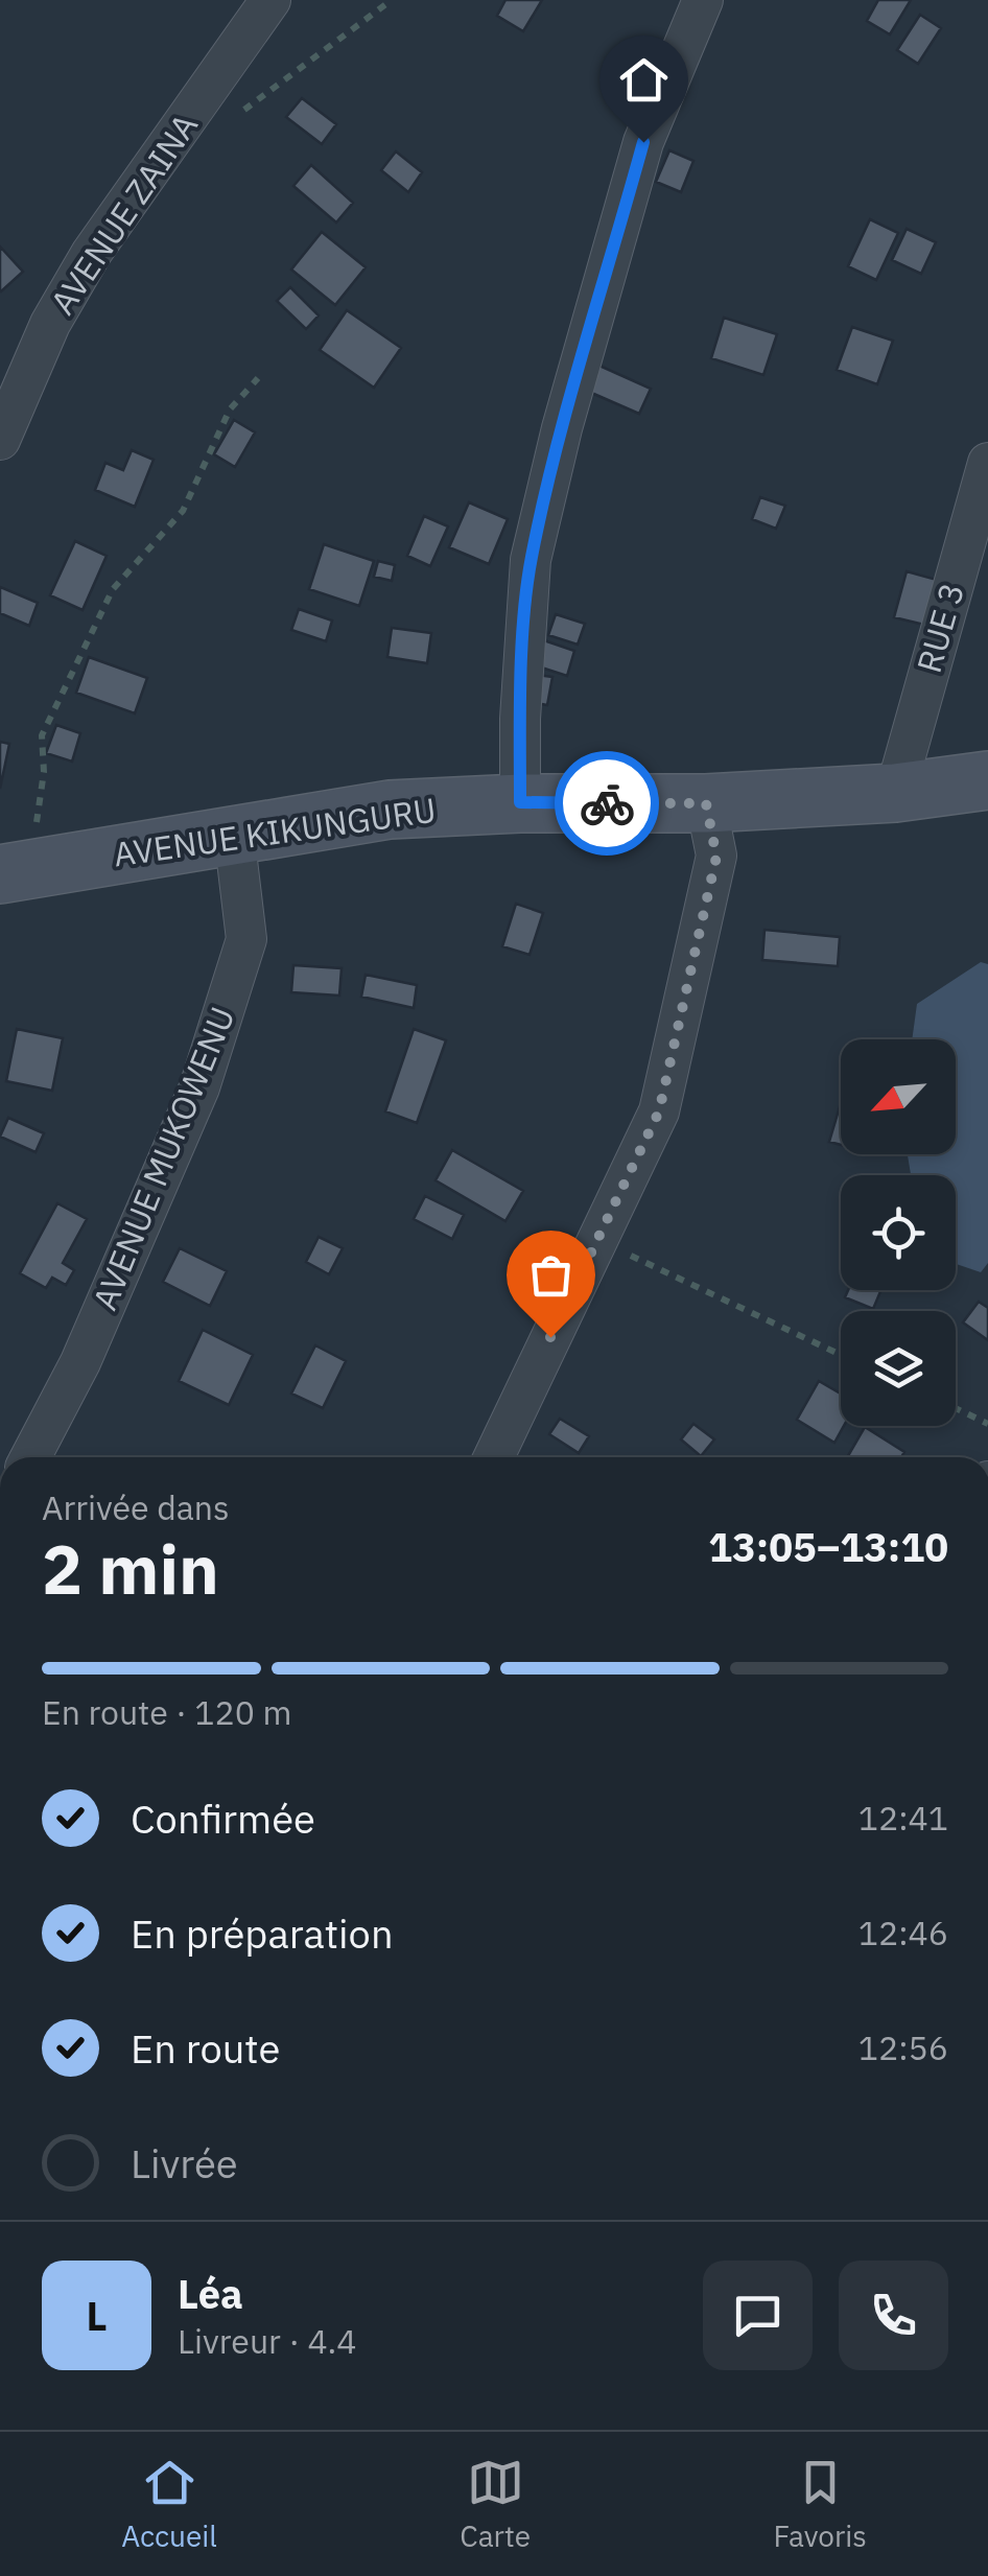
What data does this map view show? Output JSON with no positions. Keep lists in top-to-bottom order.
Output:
{
  "streets": {
    "street": [
      "AVENUE ZAINA",
      "RUE 3",
      "AVENUE KIKUNGURU",
      "AVENUE MUKOWENU"
    ]
  },
  "crossings": [
    ["RUE 3", "AVENUE KIKUNGURU"],
    ["AVENUE KIKUNGURU", "AVENUE MUKOWENU"]
  ],
  "north": "bottom left",
  "page": {
    "heading": ["2 min", "Arrivée dans", "13:05–13:10"],
    "panel": ["Léa", "Livreur · 4.4"],
    "bar": "En route · 120 m",
    "list": [
      ["Confirmée", "12:41"],
      ["En préparation", "12:46"],
      ["En route", "12:56"],
      "Livrée"
    ],
    "round": "L",
    "tabs": ["Accueil", "Carte", "Favoris"]
  }
}
